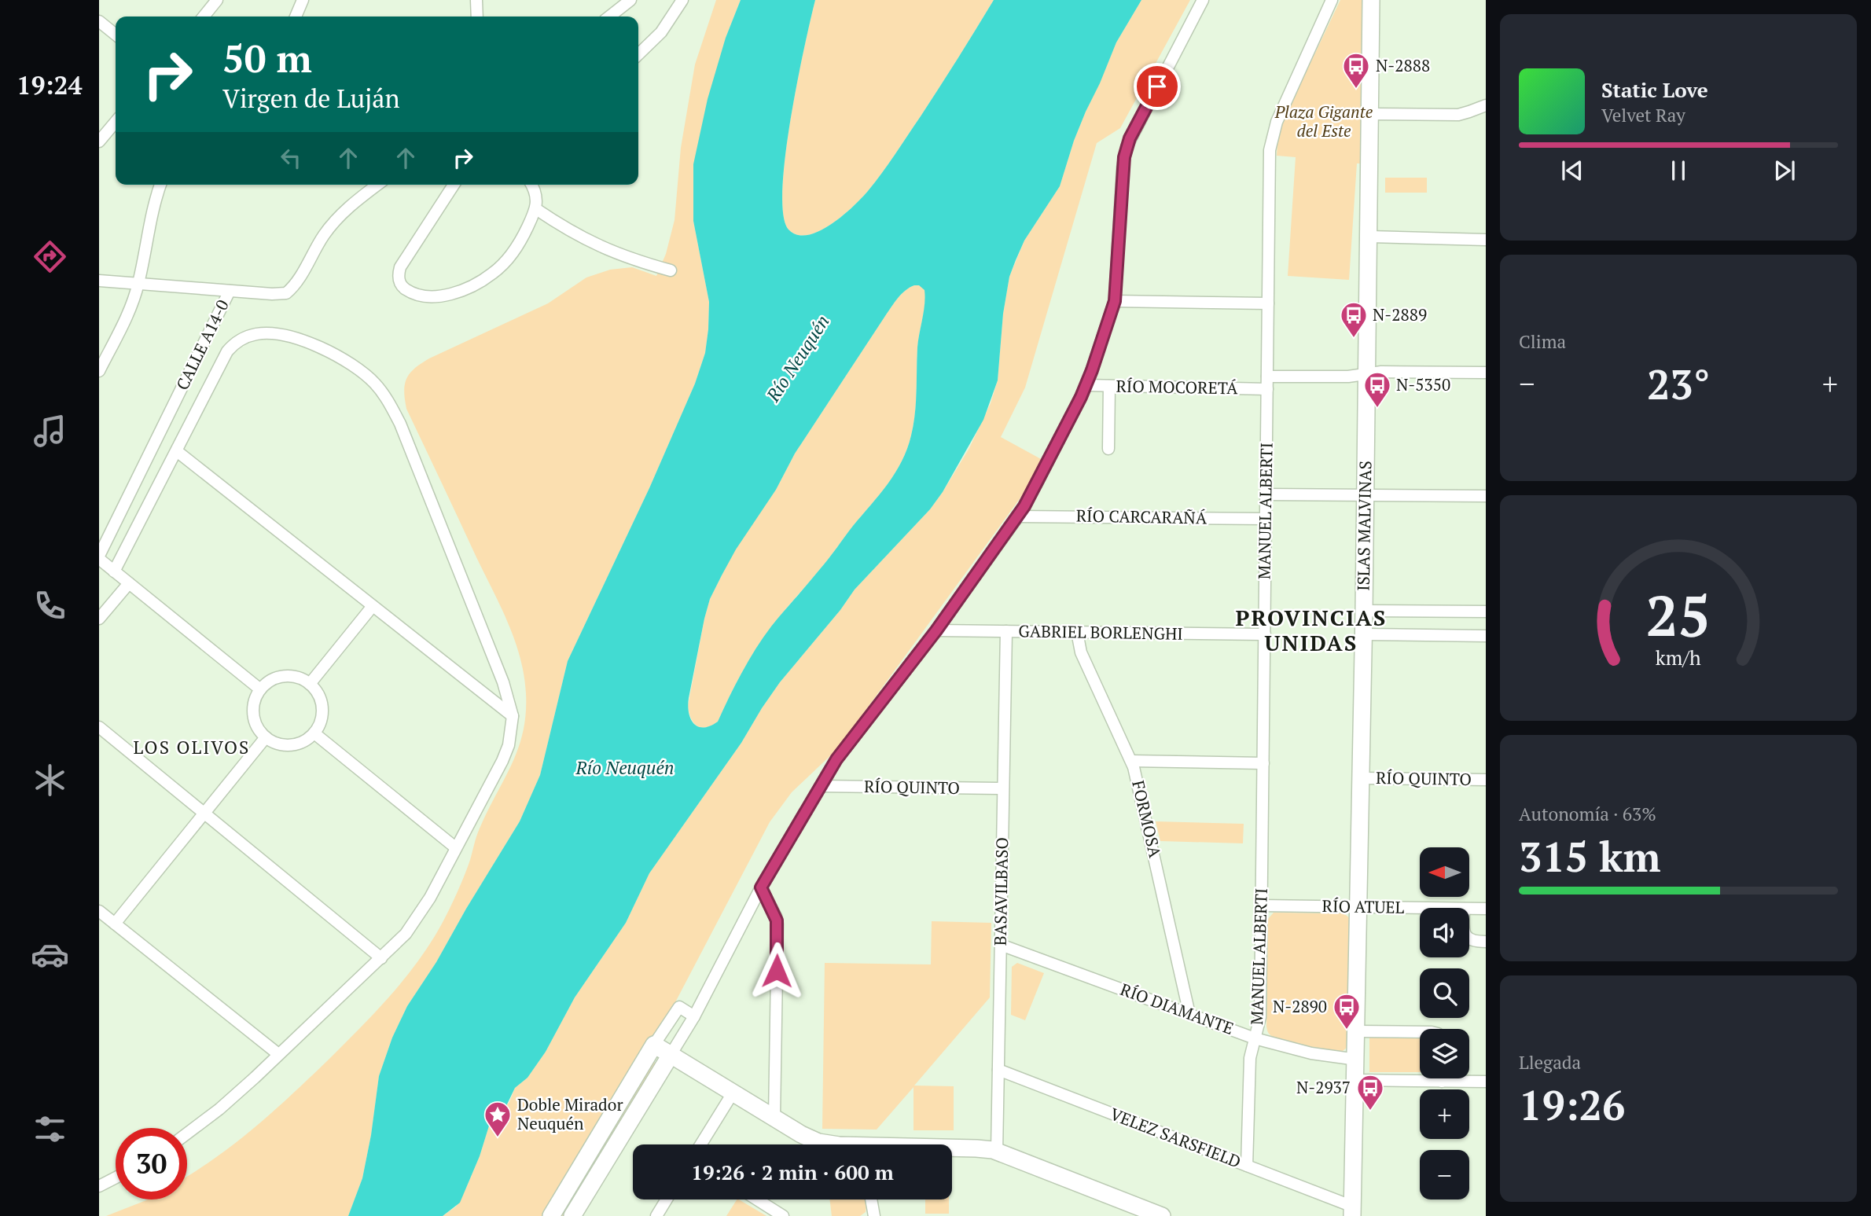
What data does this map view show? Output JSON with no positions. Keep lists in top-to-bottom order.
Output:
{
  "streets": {
    "main road": ["ISLAS MALVINAS"],
    "street": [
      "CALLE A14-0",
      "RÍO MOCORETÁ",
      "MANUEL ALBERTI",
      "RÍO CARCARAÑÁ",
      "GABRIEL BORLENGHI",
      "RÍO QUINTO",
      "FORMOSA",
      "BASAVILBASO",
      "RÍO ATUEL",
      "RÍO DIAMANTE",
      "VELEZ SARSFIELD"
    ]
  },
  "crossings": [
    ["RÍO MOCORETÁ", "MANUEL ALBERTI"],
    ["MANUEL ALBERTI", "RÍO CARCARAÑÁ"],
    ["MANUEL ALBERTI", "GABRIEL BORLENGHI"],
    ["MANUEL ALBERTI", "RÍO ATUEL"],
    ["MANUEL ALBERTI", "RÍO DIAMANTE"],
    ["MANUEL ALBERTI", "VELEZ SARSFIELD"],
    ["ISLAS MALVINAS", "RÍO QUINTO"],
    ["ISLAS MALVINAS", "RÍO ATUEL"],
    ["ISLAS MALVINAS", "RÍO DIAMANTE"],
    ["ISLAS MALVINAS", "VELEZ SARSFIELD"],
    ["GABRIEL BORLENGHI", "FORMOSA"],
    ["GABRIEL BORLENGHI", "BASAVILBASO"],
    ["RÍO QUINTO", "BASAVILBASO"],
    ["FORMOSA", "RÍO DIAMANTE"],
    ["BASAVILBASO", "RÍO DIAMANTE"],
    ["BASAVILBASO", "VELEZ SARSFIELD"]
  ],
  "districts": ["PROVINCIAS UNIDAS", "LOS OLIVOS"],
  "water": ["Río Neuquén"],
  "parks": ["Plaza Gigante del Este"],
  "places": {
    "bus stop": [
      "N-2888",
      "N-2889",
      "N-5350",
      "N-2890",
      "N-2937"
    ],
    "place": ["Doble Mirador Neuquén"]
  },
  "north": "left",
  "page": {
    "tabs": "19:24",
    "turn": ["50 m", "Virgen de Luján"],
    "song": ["Static Love", "Velvet Ray"],
    "tile": [
      "Clima",
      ["Autonomía · 63%", "315 km"],
      ["Llegada", "19:26"]
    ],
    "heat": ["−", "23°", "+"],
    "map_buttons": ["+", "−"],
    "limit": "30",
    "trip": "19:26 · 2 min · 600 m",
    "gauge": ["25", "km/h"]
  }
}
